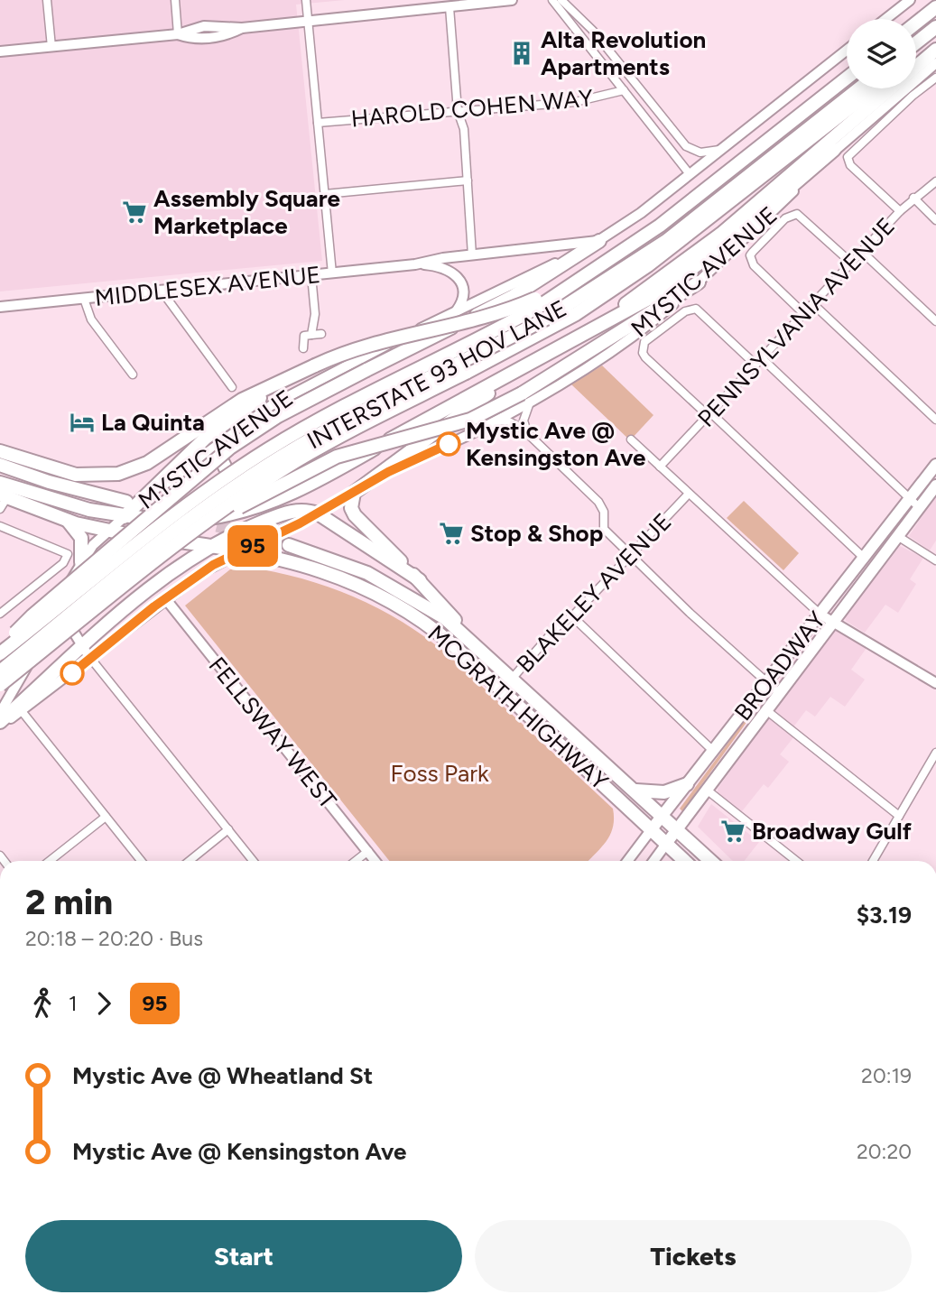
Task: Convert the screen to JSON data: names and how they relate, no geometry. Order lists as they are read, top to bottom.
{
  "streets": {
    "highway": ["INTERSTATE 93 HOV LANE", "MCGRATH HIGHWAY"],
    "main road": [
      "MYSTIC AVENUE",
      "MIDDLESEX AVENUE",
      "BROADWAY",
      "FELLSWAY WEST"
    ],
    "street": ["HAROLD COHEN WAY", "PENNSYLVANIA AVENUE", "BLAKELEY AVENUE"]
  },
  "crossings": [
    ["MYSTIC AVENUE", "MIDDLESEX AVENUE"],
    ["MYSTIC AVENUE", "MCGRATH HIGHWAY"],
    ["BLAKELEY AVENUE", "MCGRATH HIGHWAY"],
    ["BROADWAY", "MCGRATH HIGHWAY"]
  ],
  "parks": ["Foss Park"],
  "places": {
    "building": ["Alta Revolution Apartments"],
    "supermarket": ["Assembly Square Marketplace", "Stop & Shop", "Broadway Gulf"],
    "hotel": ["La Quinta"],
    "other": ["Mystic Ave @ Kensingston Ave"]
  },
  "lines": ["bus line 95"],
  "page": {
    "on_map": "95",
    "heading": ["2 min", "20:18 – 20:20 · Bus", "$3.19"],
    "legs": ["1", "95"],
    "list": [
      {
        "name": "Mystic Ave @ Wheatland St",
        "value": "20:19"
      },
      {
        "name": "Mystic Ave @ Kensingston Ave",
        "value": "20:20"
      }
    ],
    "buttons": ["Start", "Tickets"]
  }
}
